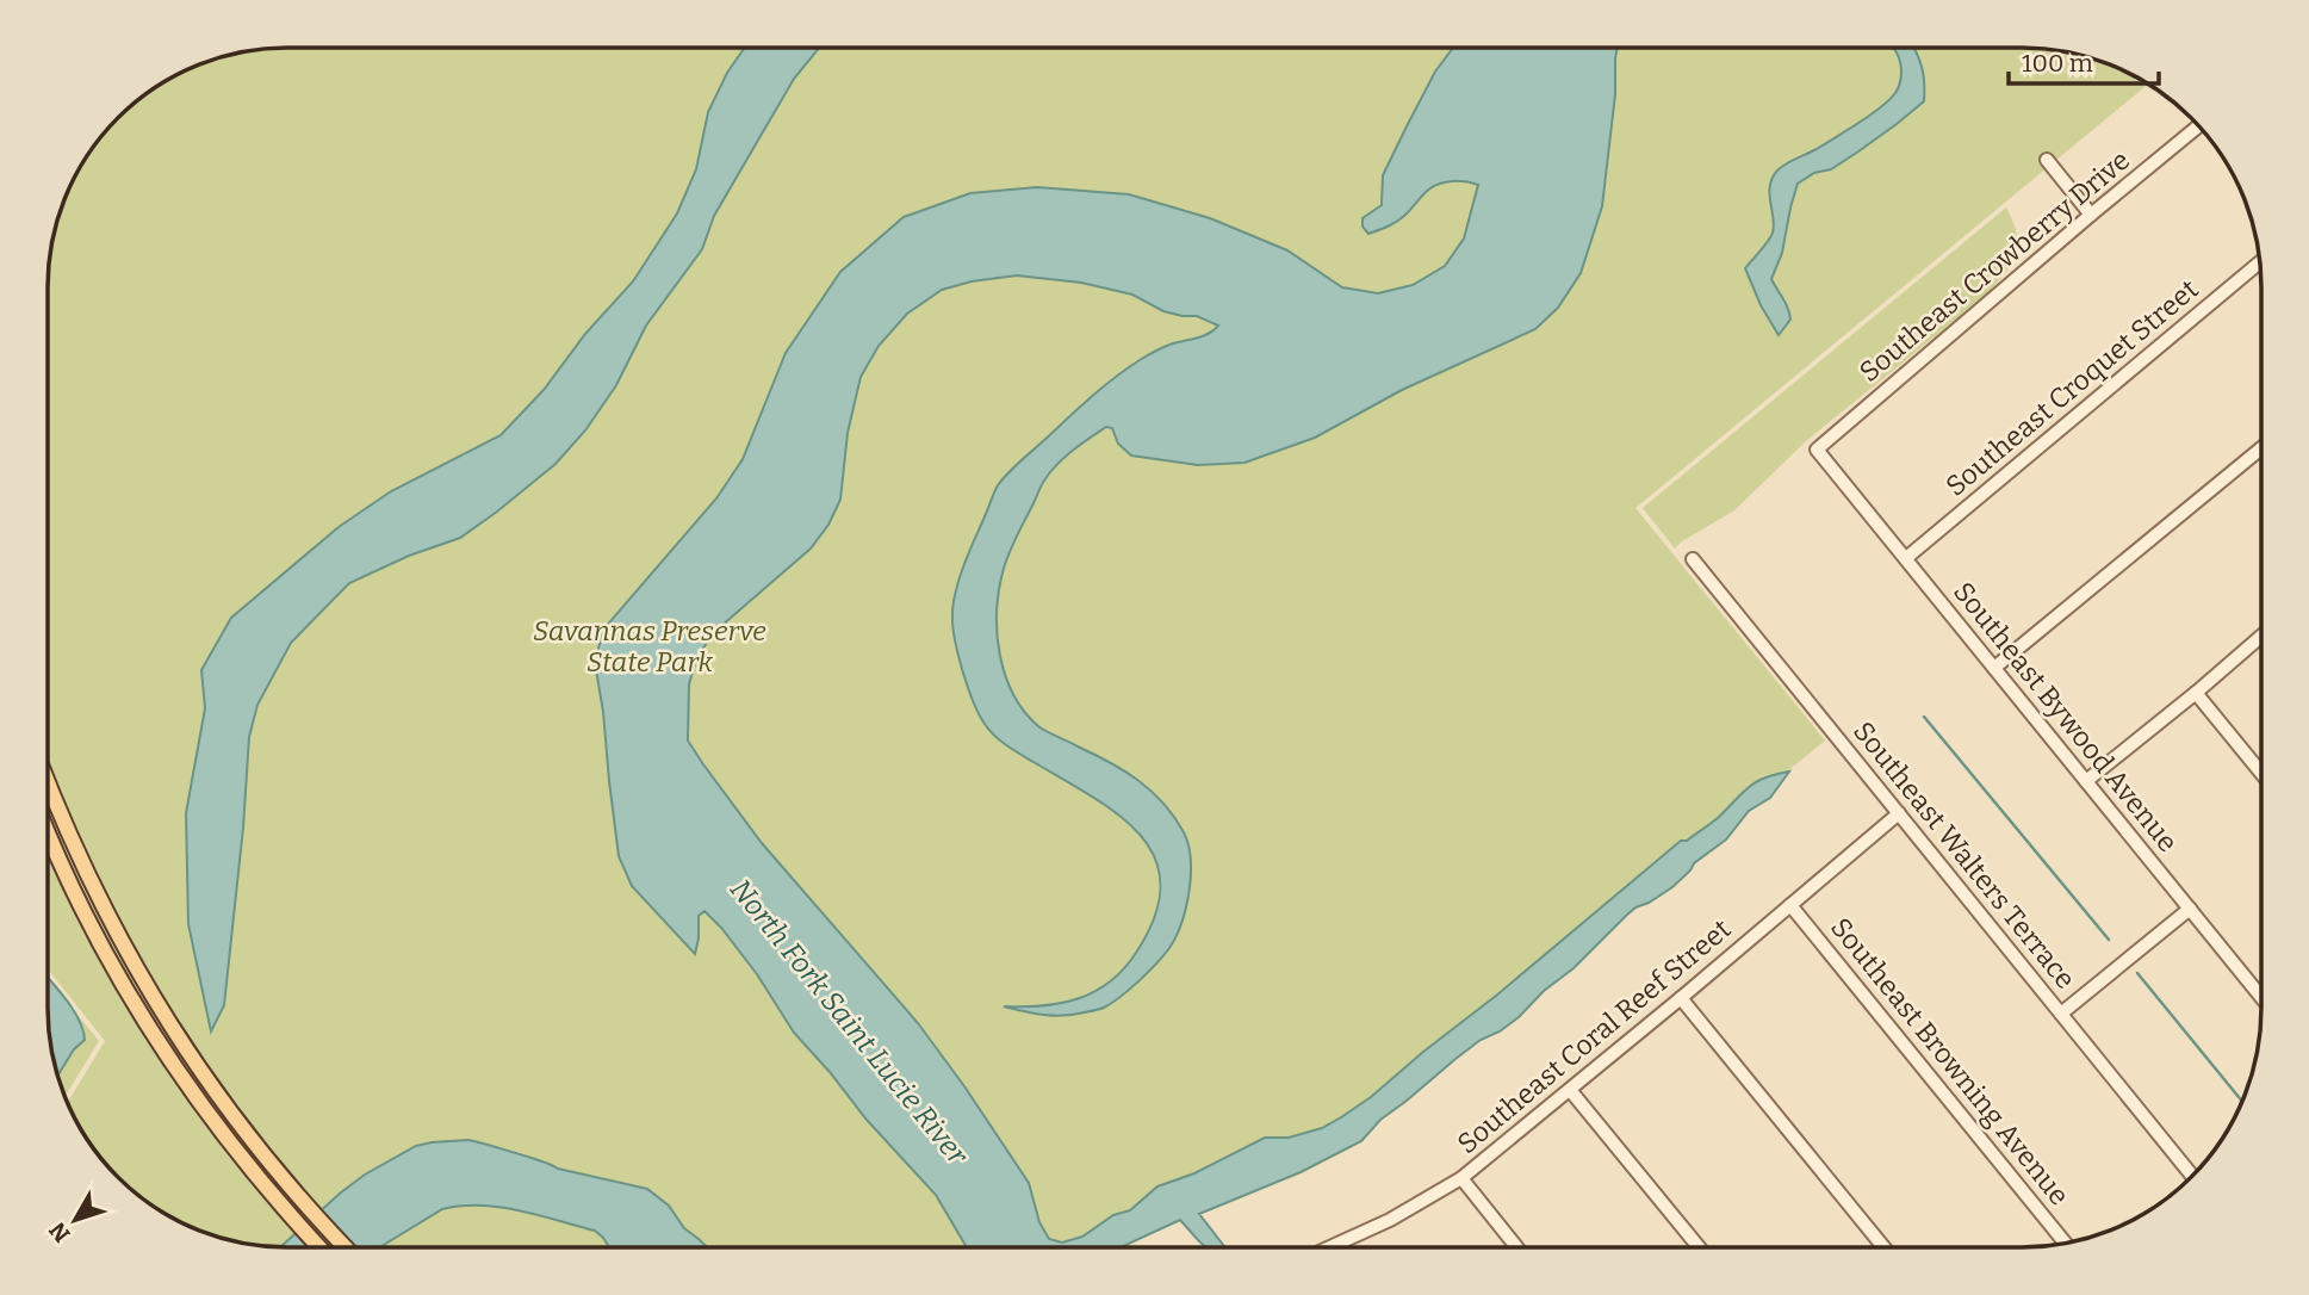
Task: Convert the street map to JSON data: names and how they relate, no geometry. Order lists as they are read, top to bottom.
{
  "streets": {
    "street": [
      "Southeast Crowberry Drive",
      "Southeast Croquet Street",
      "Southeast Bywood Avenue",
      "Southeast Walters Terrace",
      "Southeast Coral Reef Street",
      "Southeast Browning Avenue"
    ]
  },
  "crossings": [
    ["Southeast Crowberry Drive", "Southeast Bywood Avenue"],
    ["Southeast Croquet Street", "Southeast Bywood Avenue"],
    ["Southeast Walters Terrace", "Southeast Coral Reef Street"],
    ["Southeast Coral Reef Street", "Southeast Browning Avenue"]
  ],
  "water": ["North Fork Saint Lucie River"],
  "parks": ["Savannas Preserve State Park"],
  "scale_bar": "100 m",
  "north": "bottom left"
}
